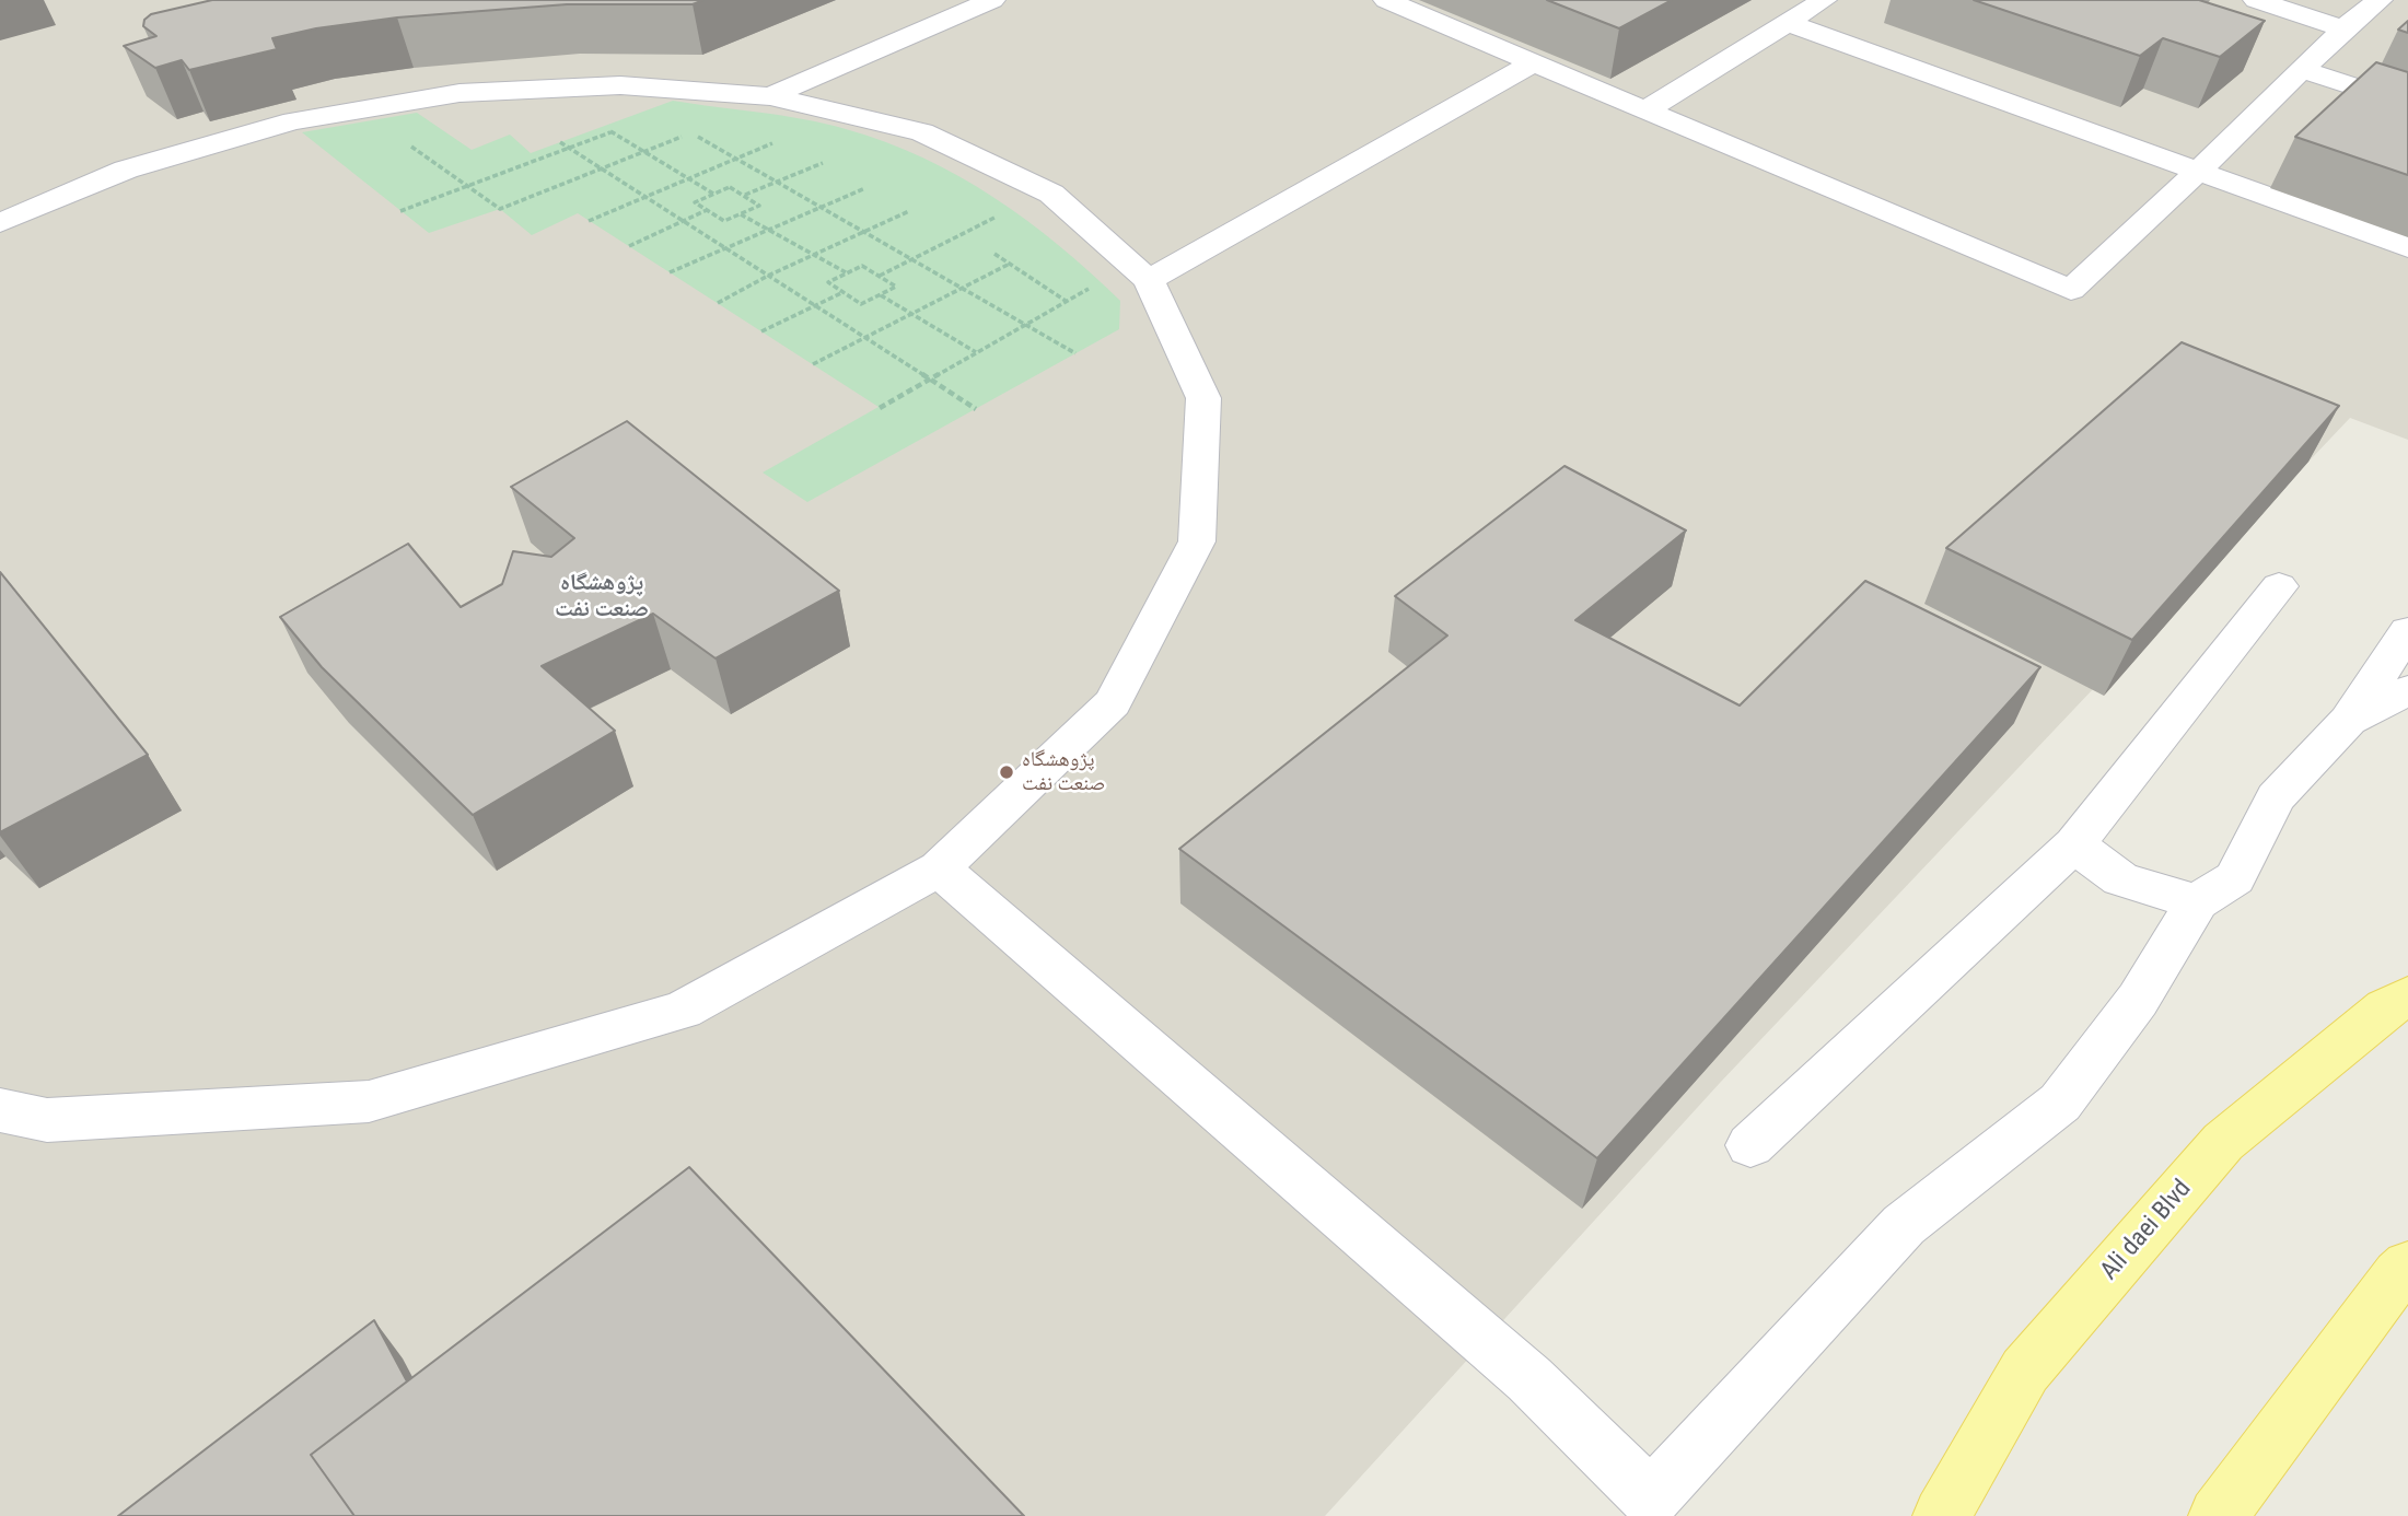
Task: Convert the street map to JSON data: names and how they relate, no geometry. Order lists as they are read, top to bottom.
{
  "streets": {
    "main road": ["Ali daei Blvd"]
  },
  "districts": ["پژوهشگاه صنعت نفت"],
  "places": ["پژوهشگاه صنعت نفت"]
}
